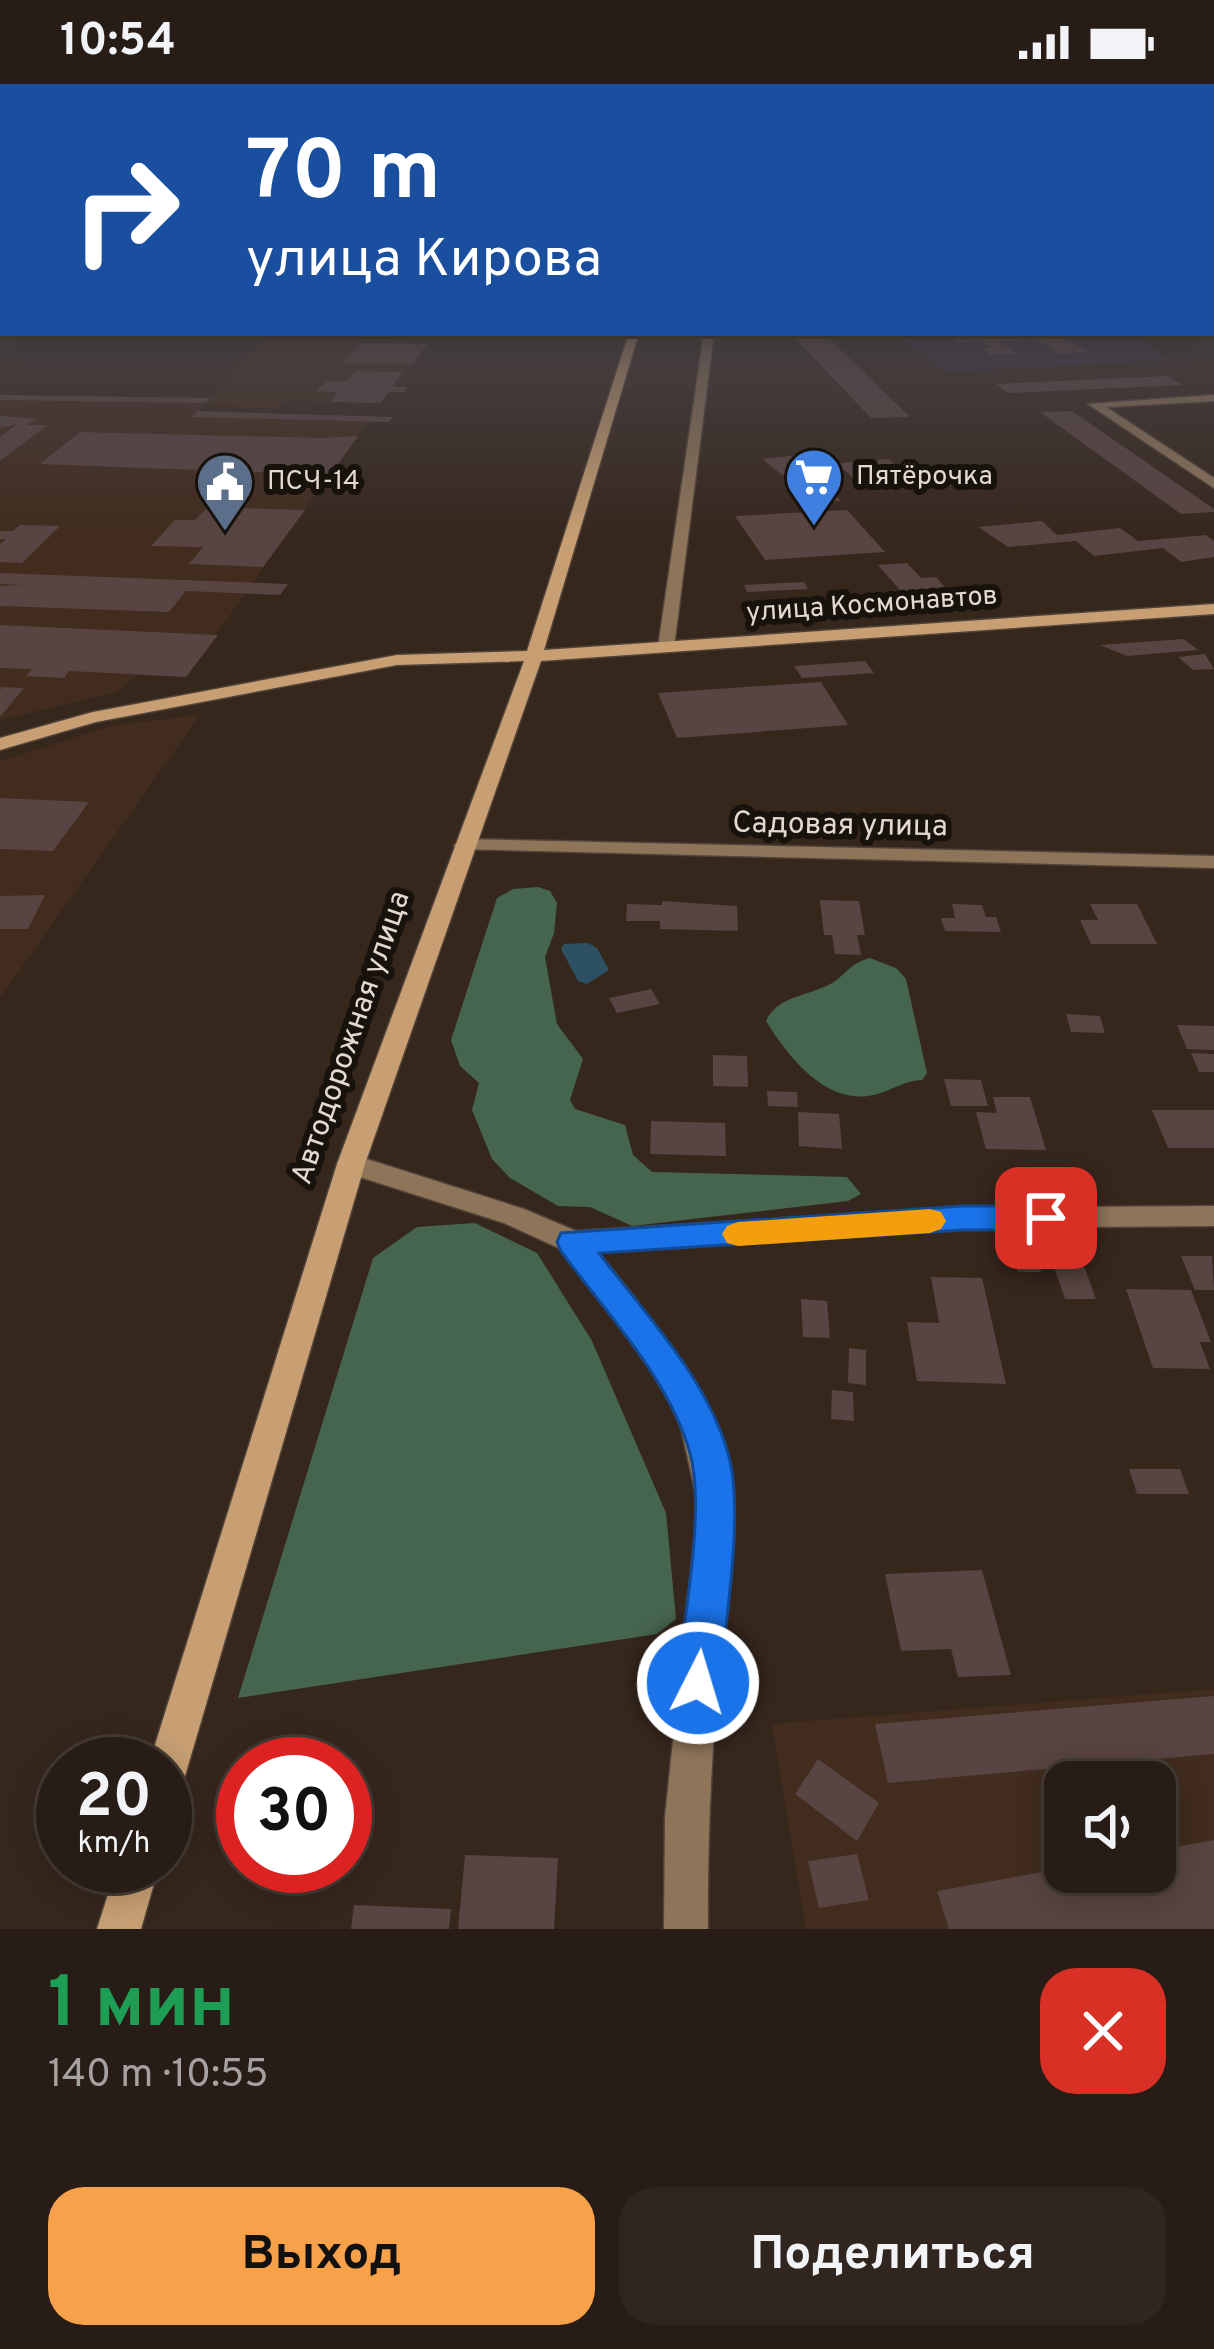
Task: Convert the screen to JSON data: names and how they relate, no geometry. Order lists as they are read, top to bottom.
{
  "streets": {
    "main road": ["улица Космонавтов", "Автодорожная улица"],
    "street": ["Садовая улица"]
  },
  "crossings": [
    ["улица Космонавтов", "Автодорожная улица"],
    ["Садовая улица", "Автодорожная улица"]
  ],
  "places": {
    "supermarket": ["Пятёрочка"],
    "public building": ["ПСЧ-14"]
  },
  "page": {
    "status": "10:54",
    "turn": ["70 m", "улица Кирова"],
    "speed": "20 km/h",
    "limit": "30",
    "heading": ["1 мин", "140 m · 10:55"],
    "buttons": ["Выход", "Поделиться"]
  }
}
